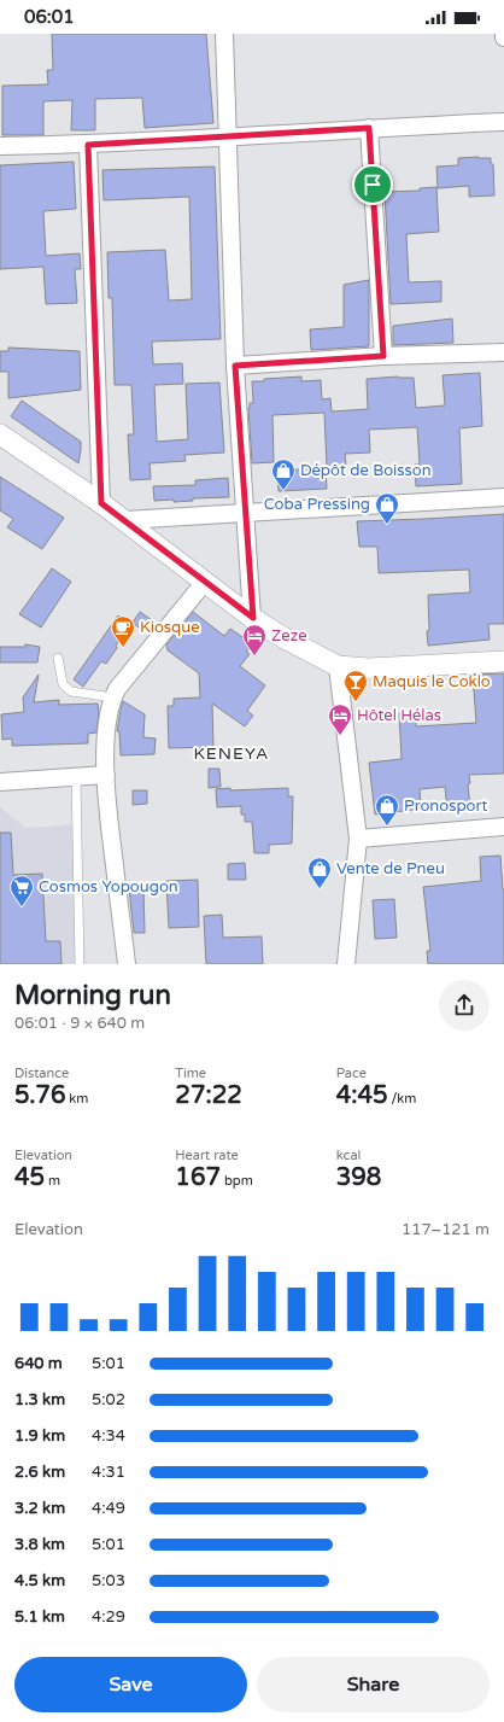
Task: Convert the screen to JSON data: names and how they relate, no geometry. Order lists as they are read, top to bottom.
{
  "districts": ["KENEYA"],
  "places": {
    "shop": [
      "Dépôt de Boisson",
      "Coba Pressing",
      "Pronosport",
      "Vente de Pneu"
    ],
    "cafe": ["Kiosque"],
    "hotel": ["Zeze", "Hôtel Hélas"],
    "bar": ["Maquis le Coklo"],
    "supermarket": ["Cosmos Yopougon"]
  },
  "page": {
    "status": "06:01",
    "heading": ["Morning run", "06:01 · 9 × 640 m"],
    "stats": [
      ["Distance", "5.76 km"],
      ["Time", "27:22"],
      ["Pace", "4:45 /km"],
      ["Elevation", "45 m"],
      ["Heart rate", "167 bpm"],
      ["kcal", "398"]
    ],
    "chart": ["Elevation", "117–121 m"],
    "list": [
      {
        "name": "640 m",
        "note": "5:01"
      },
      {
        "name": "1.3 km",
        "note": "5:02"
      },
      {
        "name": "1.9 km",
        "note": "4:34"
      },
      {
        "name": "2.6 km",
        "note": "4:31"
      },
      {
        "name": "3.2 km",
        "note": "4:49"
      },
      {
        "name": "3.8 km",
        "note": "5:01"
      },
      {
        "name": "4.5 km",
        "note": "5:03"
      },
      {
        "name": "5.1 km",
        "note": "4:29"
      }
    ],
    "buttons": ["Save", "Share"]
  }
}
